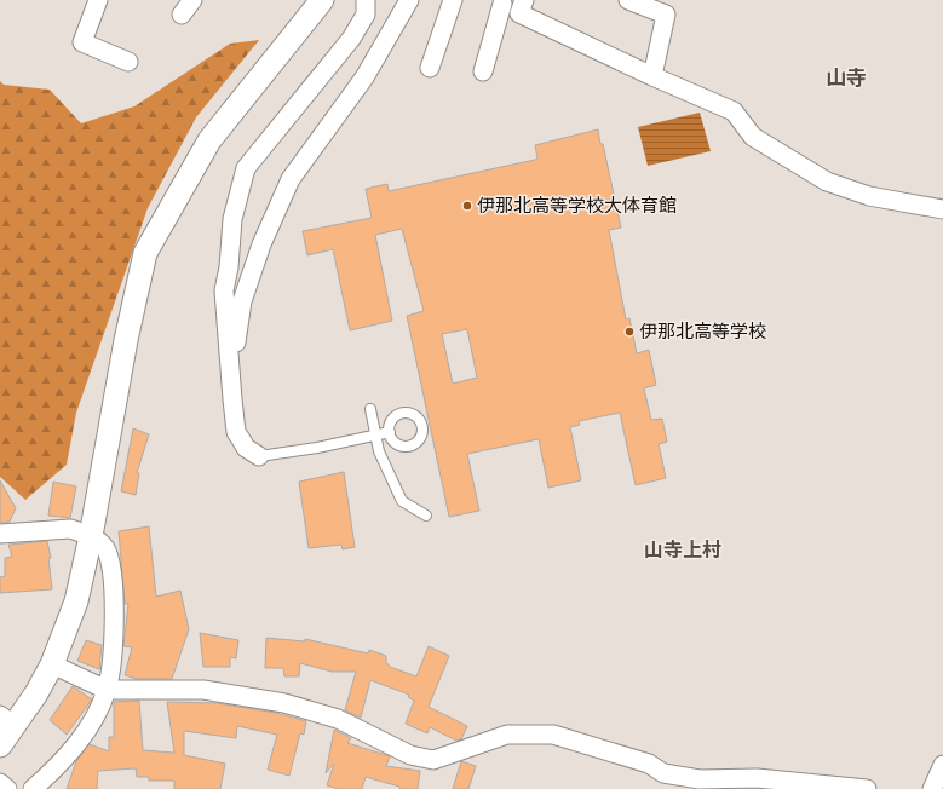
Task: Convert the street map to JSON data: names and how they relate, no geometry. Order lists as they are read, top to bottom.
{
  "districts": ["山寺", "山寺上村"],
  "places": ["伊那北高等学校大体育館", "伊那北高等学校"]
}
